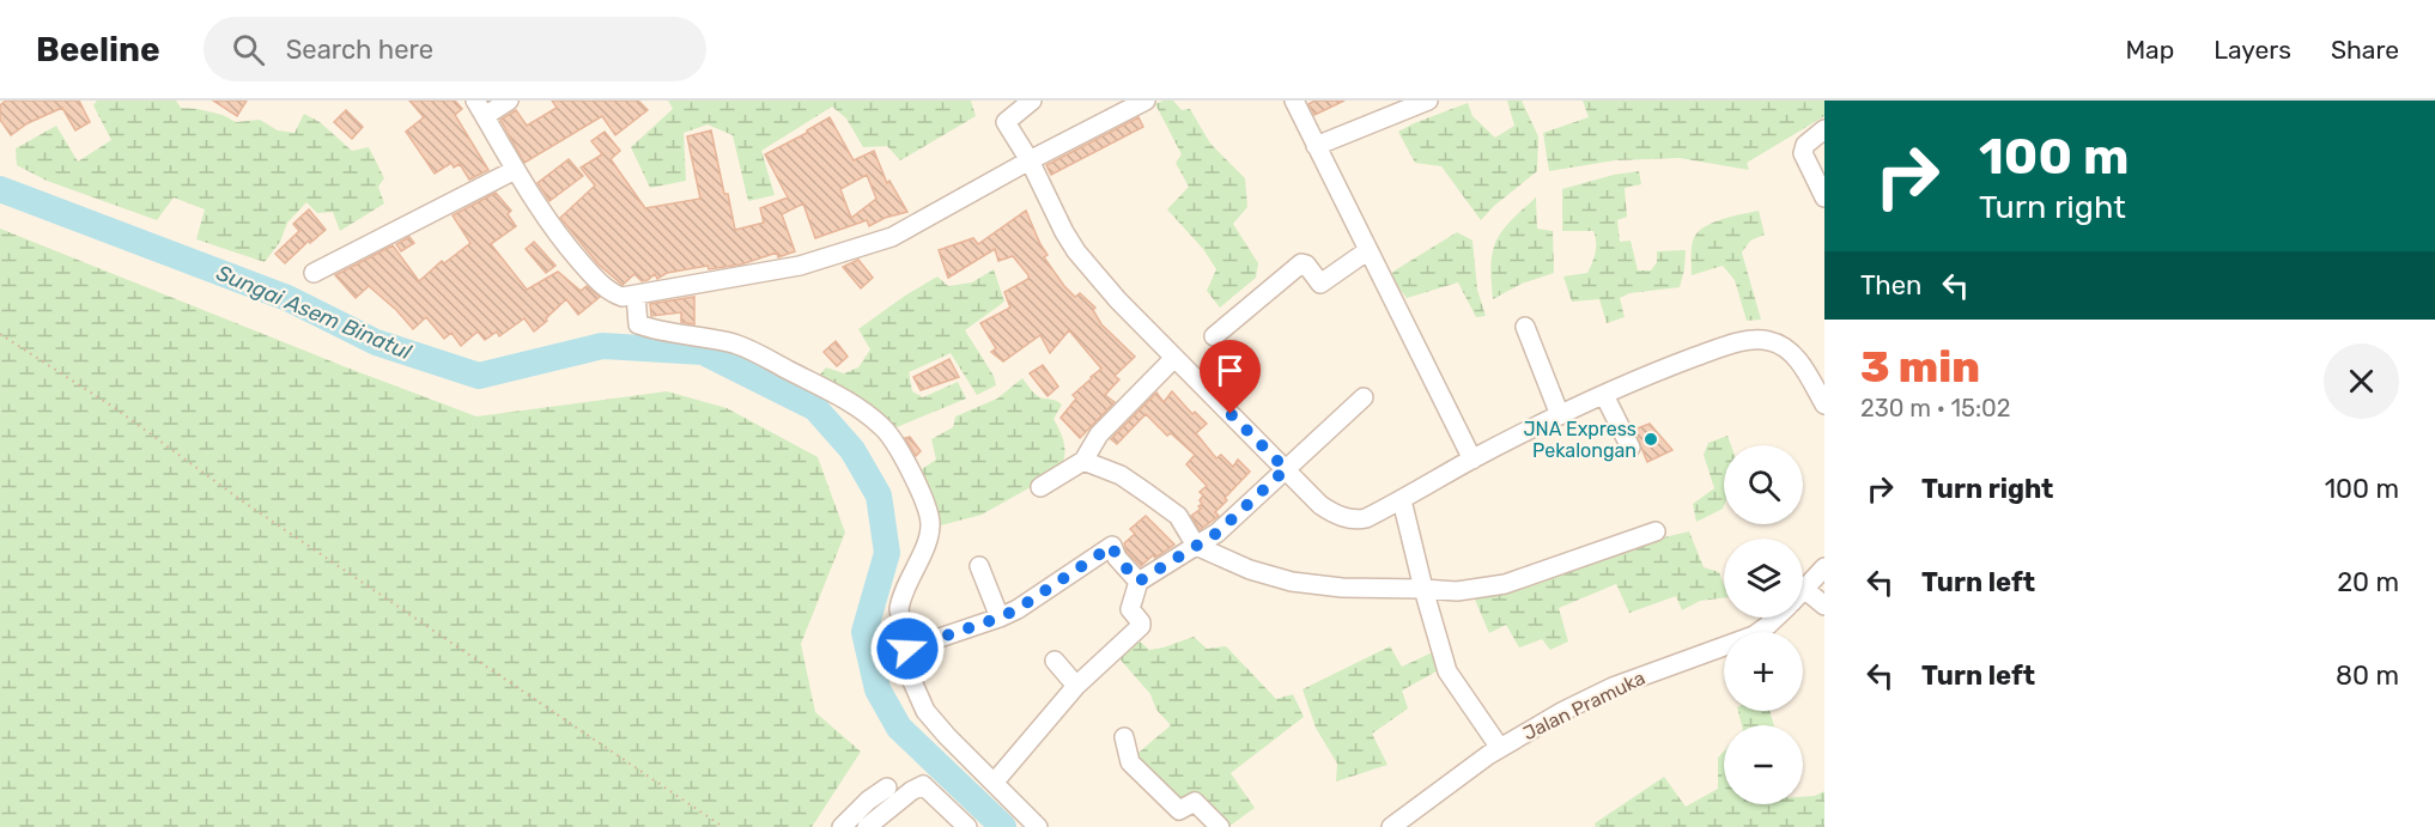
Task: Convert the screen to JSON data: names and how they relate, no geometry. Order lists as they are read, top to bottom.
{
  "streets": {
    "street": ["Jalan Pramuka"]
  },
  "water": ["Sungai Asem Binatul"],
  "places": ["JNA Express Pekalongan"],
  "page": {
    "header": "Beeline",
    "search": "Search here",
    "nav": ["Map", "Layers", "Share"],
    "turn": ["100 m", "Turn right"],
    "then": "Then",
    "heading": ["3 min", "230 m · 15:02"],
    "list": [
      {
        "name": "Turn right",
        "value": "100 m"
      },
      {
        "name": "Turn left",
        "value": "20 m"
      },
      {
        "name": "Turn left",
        "value": "80 m"
      }
    ],
    "map_buttons": ["+", "−"]
  }
}
